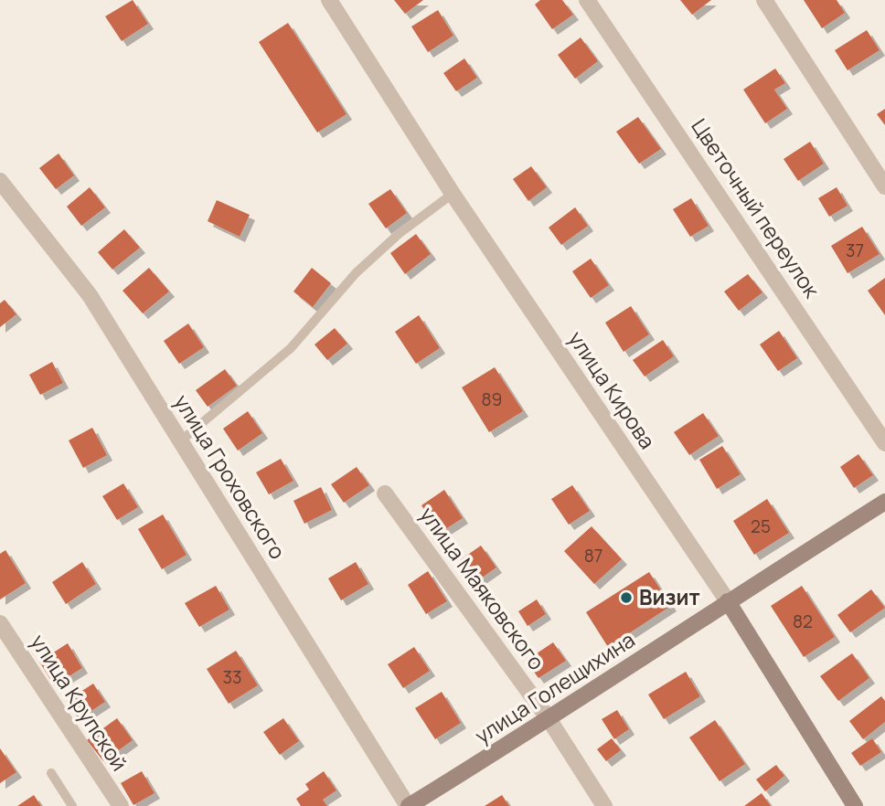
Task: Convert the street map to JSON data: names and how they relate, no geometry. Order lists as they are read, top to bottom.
{
  "streets": {
    "street": [
      "Цветочный переулок",
      "улица Кирова",
      "улица Гроховского",
      "улица Маяковского",
      "улица Голещихина",
      "улица Крупской"
    ]
  },
  "crossings": [
    ["улица Кирова", "улица Голещихина"],
    ["улица Гроховского", "улица Голещихина"],
    ["улица Маяковского", "улица Голещихина"]
  ],
  "places": ["Визит"],
  "house_numbers": [
    "37",
    "89",
    "25",
    "87",
    "82",
    "33"
  ]
}
